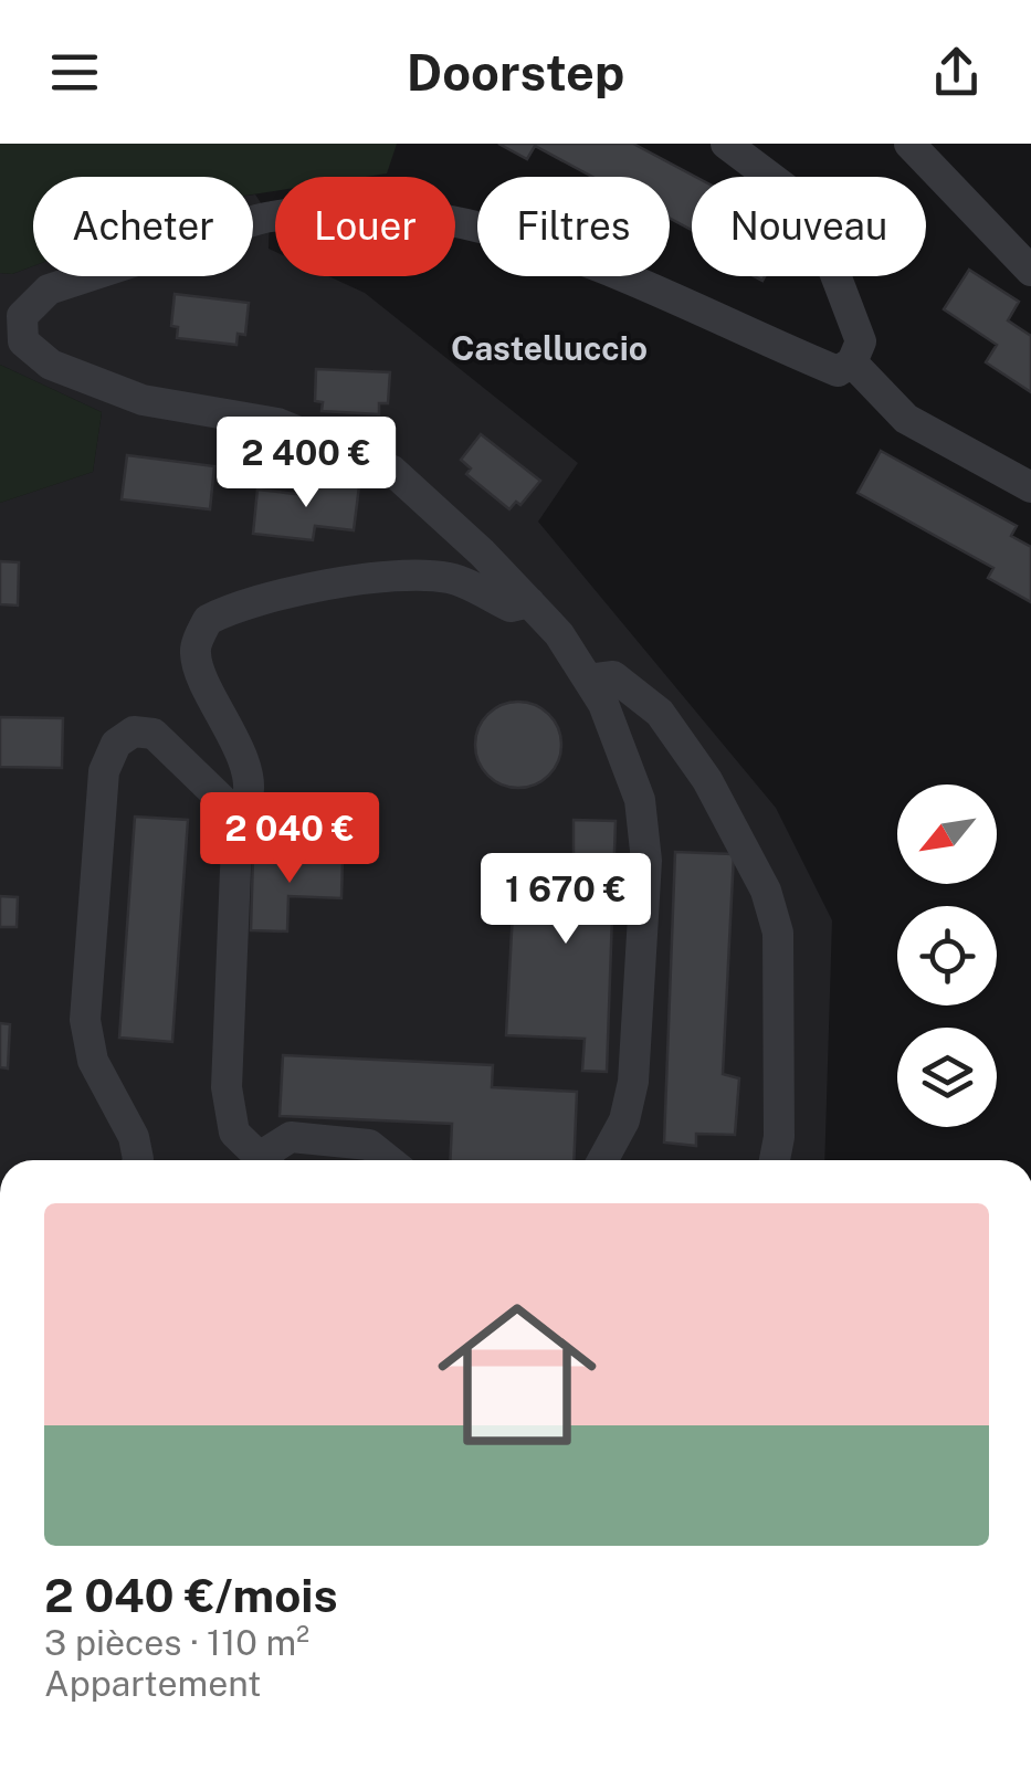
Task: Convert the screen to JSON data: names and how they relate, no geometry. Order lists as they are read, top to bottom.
{
  "districts": ["Castelluccio"],
  "north": "bottom left",
  "page": {
    "header": "Doorstep",
    "chip": [
      "Acheter",
      "Louer",
      "Filtres",
      "Nouveau"
    ],
    "price": ["2 400 €", "2 040 €", "1 670 €"],
    "list": [
      {
        "name": "2 040 €/mois",
        "note": "3 pièces · 110 m² · Appartement"
      }
    ]
  }
}
